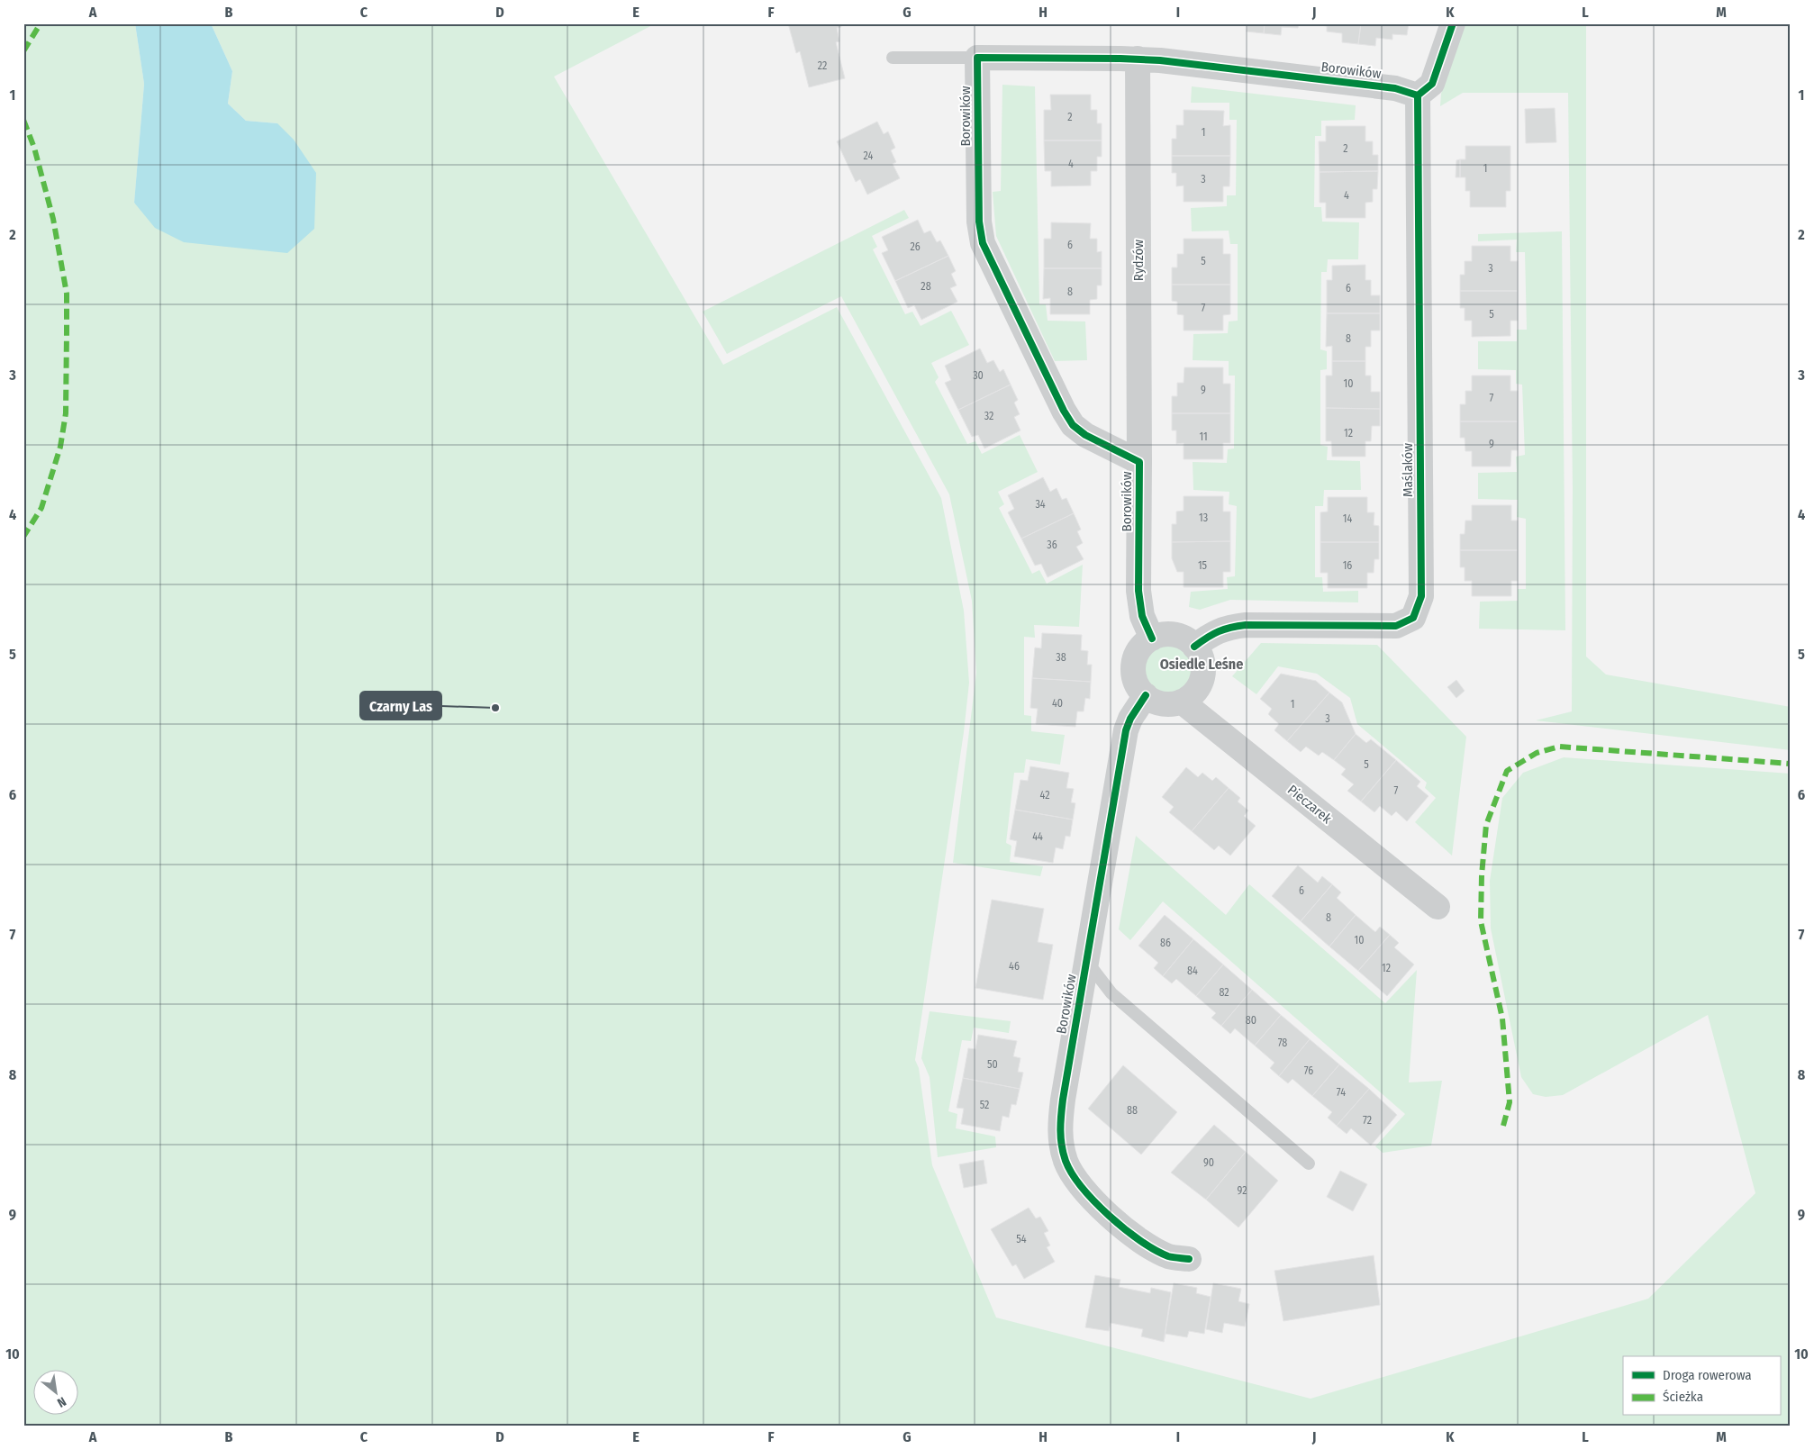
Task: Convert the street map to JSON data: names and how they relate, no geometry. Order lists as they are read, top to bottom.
{
  "streets": {
    "street": [
      "Borowików",
      "Rydzów",
      "Maślaków",
      "Pieczarek"
    ]
  },
  "crossings": [
    ["Borowików", "Rydzów"],
    ["Borowików", "Maślaków"],
    ["Borowików", "Pieczarek"],
    ["Maślaków", "Pieczarek"]
  ],
  "districts": ["Osiedle Leśne"],
  "places": ["Czarny Las"],
  "house_numbers": [
    "22",
    "2",
    "1",
    "2",
    "24",
    "4",
    "1",
    "3",
    "4",
    "6",
    "26",
    "5",
    "3",
    "28",
    "6",
    "8",
    "7",
    "5",
    "8",
    "30",
    "10",
    "9",
    "7",
    "32",
    "12",
    "11",
    "9",
    "34",
    "13",
    "14",
    "36",
    "15",
    "16",
    "38",
    "40",
    "1",
    "3",
    "5",
    "7",
    "42",
    "44",
    "6",
    "8",
    "10",
    "86",
    "46",
    "12",
    "84",
    "82",
    "80",
    "78",
    "50",
    "76",
    "74",
    "52",
    "88",
    "72",
    "90",
    "92",
    "54"
  ],
  "legend": ["Droga rowerowa", "Ścieżka"],
  "north": "bottom right",
  "grid": {
    "columns": [
      "A",
      "B",
      "C",
      "D",
      "E",
      "F",
      "G",
      "H",
      "I",
      "J",
      "K",
      "L",
      "M"
    ],
    "rows": [
      "1",
      "2",
      "3",
      "4",
      "5",
      "6",
      "7",
      "8",
      "9",
      "10"
    ]
  }
}
